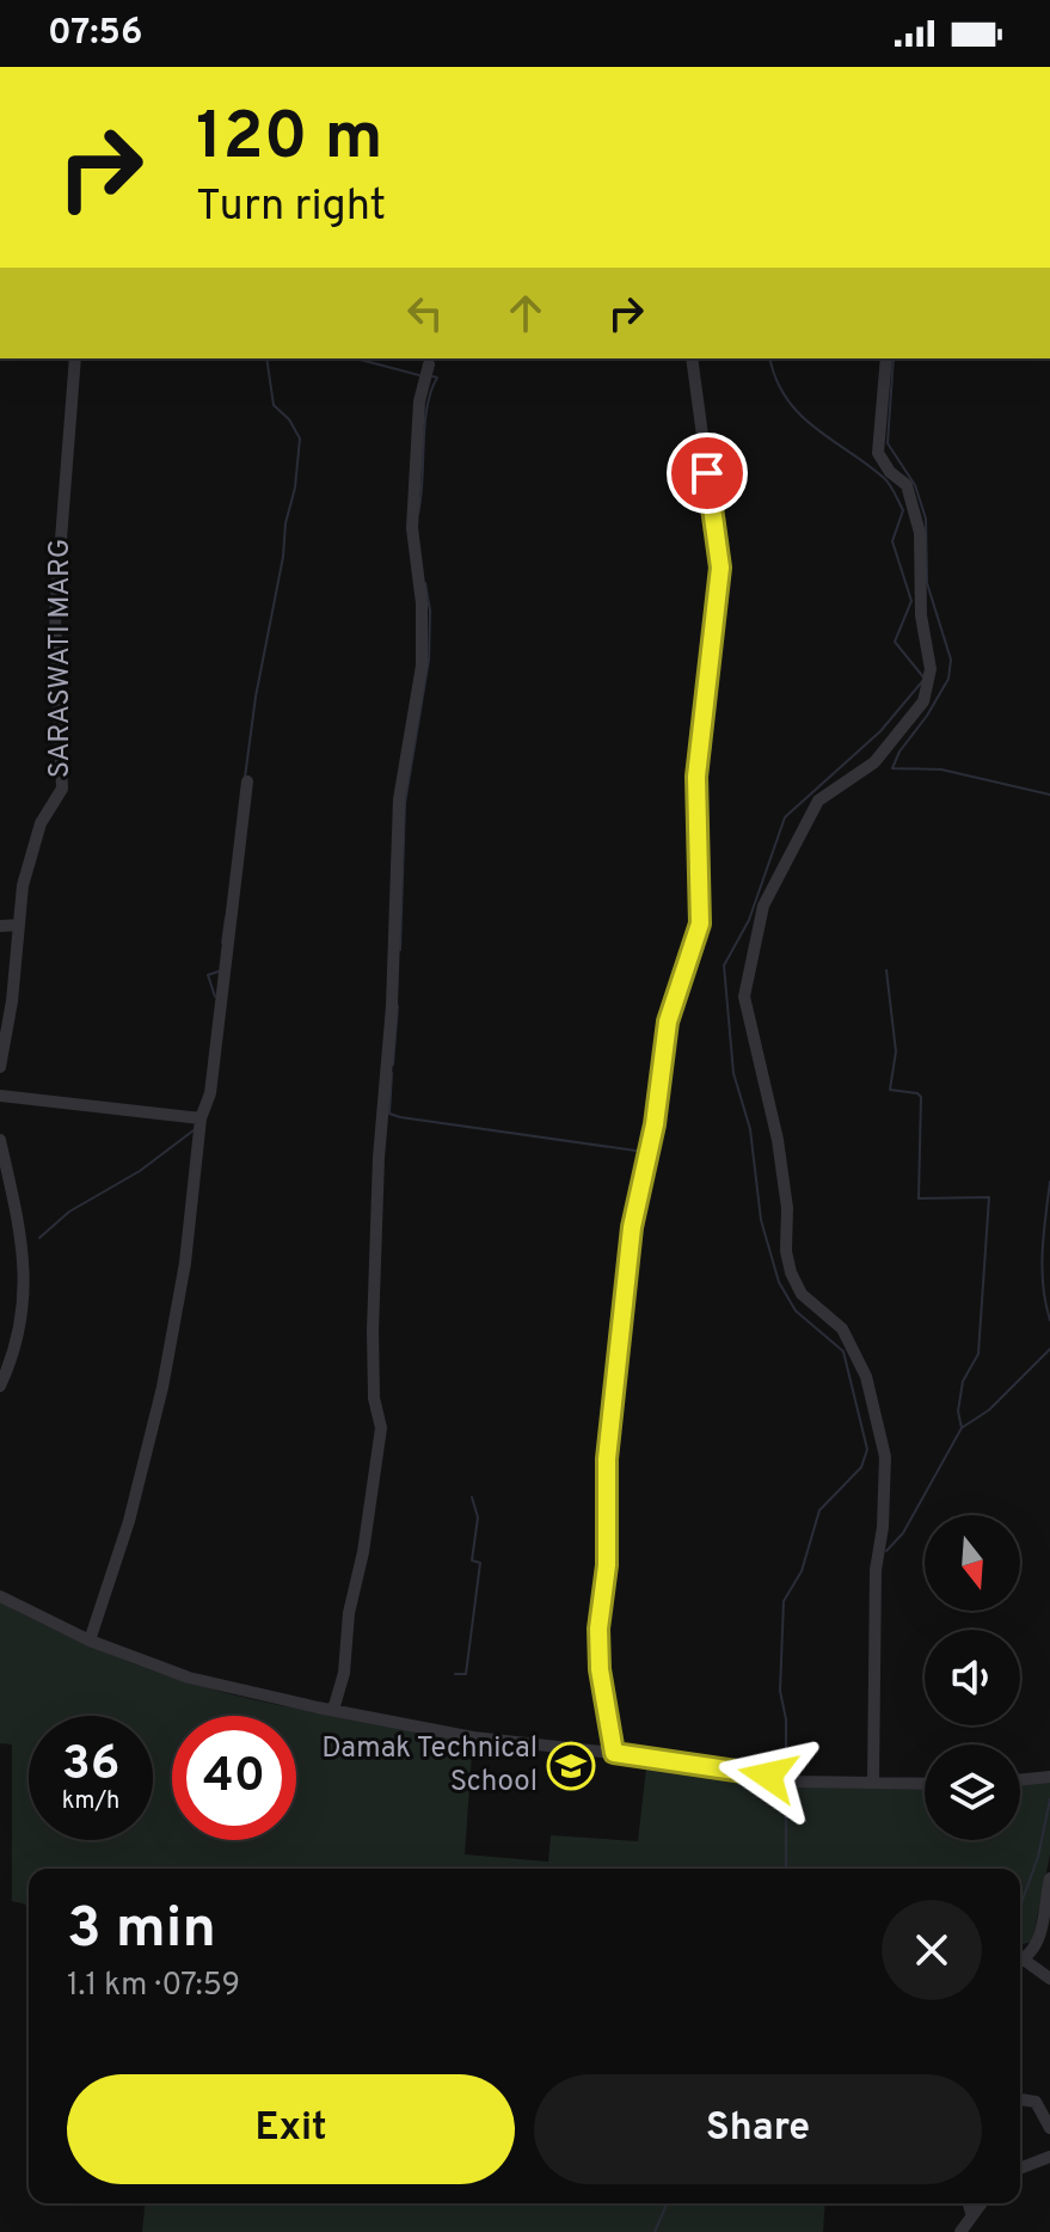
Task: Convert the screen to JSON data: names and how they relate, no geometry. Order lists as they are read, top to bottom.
{
  "streets": {
    "street": ["SARASWATI MARG"]
  },
  "places": {
    "school or university": ["Damak Technical School"]
  },
  "north": "bottom",
  "page": {
    "status": "07:56",
    "turn": ["120 m", "Turn right"],
    "speed": "36 km/h",
    "limit": "40",
    "heading": ["3 min", "1.1 km · 07:59"],
    "buttons": ["Exit", "Share"]
  }
}
